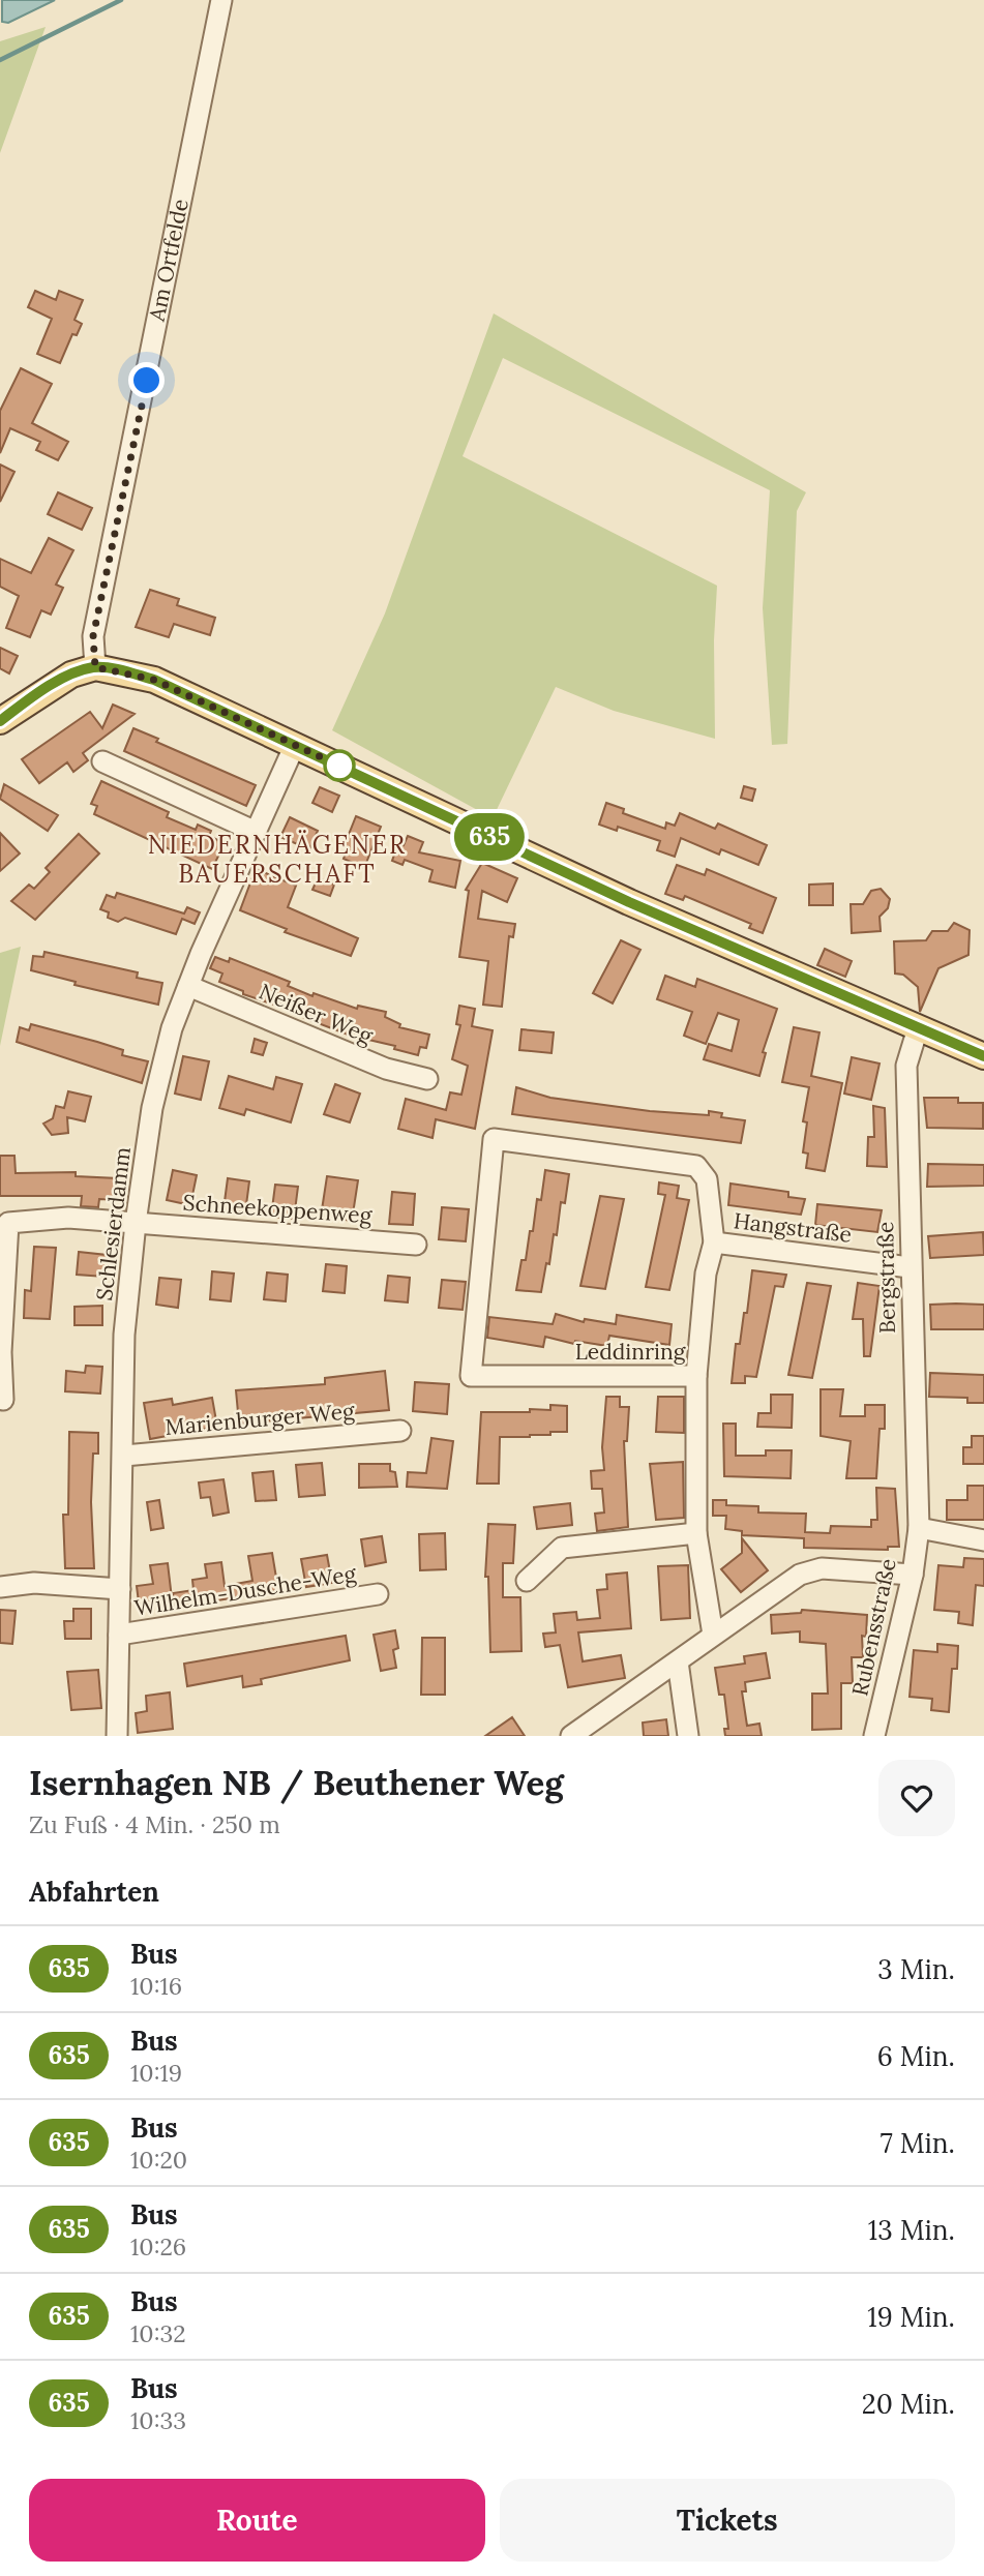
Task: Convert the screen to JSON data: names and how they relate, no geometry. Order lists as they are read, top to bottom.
{
  "streets": {
    "street": [
      "Am Ortfelde",
      "Neißer Weg",
      "Schneekoppenweg",
      "Schlesierdamm",
      "Hangstraße",
      "Bergstraße",
      "Leddinring",
      "Marienburger Weg",
      "Wilhelm-Dusche-Weg",
      "Rubensstraße"
    ]
  },
  "crossings": [
    ["Neißer Weg", "Schlesierdamm"],
    ["Schneekoppenweg", "Schlesierdamm"],
    ["Schlesierdamm", "Marienburger Weg"],
    ["Schlesierdamm", "Wilhelm-Dusche-Weg"],
    ["Hangstraße", "Bergstraße"],
    ["Hangstraße", "Leddinring"],
    ["Bergstraße", "Rubensstraße"]
  ],
  "districts": ["NIEDERNHÄGENER BAUERSCHAFT"],
  "lines": ["bus line 635"],
  "page": {
    "on_map": "635",
    "heading": [
      ["Isernhagen NB / Beuthener Weg", "Zu Fuß · 4 Min. · 250 m"],
      "Abfahrten"
    ],
    "list": [
      {
        "mark": "635",
        "name": "Bus",
        "note": "10:16",
        "value": "3 Min."
      },
      {
        "mark": "635",
        "name": "Bus",
        "note": "10:19",
        "value": "6 Min."
      },
      {
        "mark": "635",
        "name": "Bus",
        "note": "10:20",
        "value": "7 Min."
      },
      {
        "mark": "635",
        "name": "Bus",
        "note": "10:26",
        "value": "13 Min."
      },
      {
        "mark": "635",
        "name": "Bus",
        "note": "10:32",
        "value": "19 Min."
      },
      {
        "mark": "635",
        "name": "Bus",
        "note": "10:33",
        "value": "20 Min."
      }
    ],
    "buttons": ["Route", "Tickets"]
  }
}
